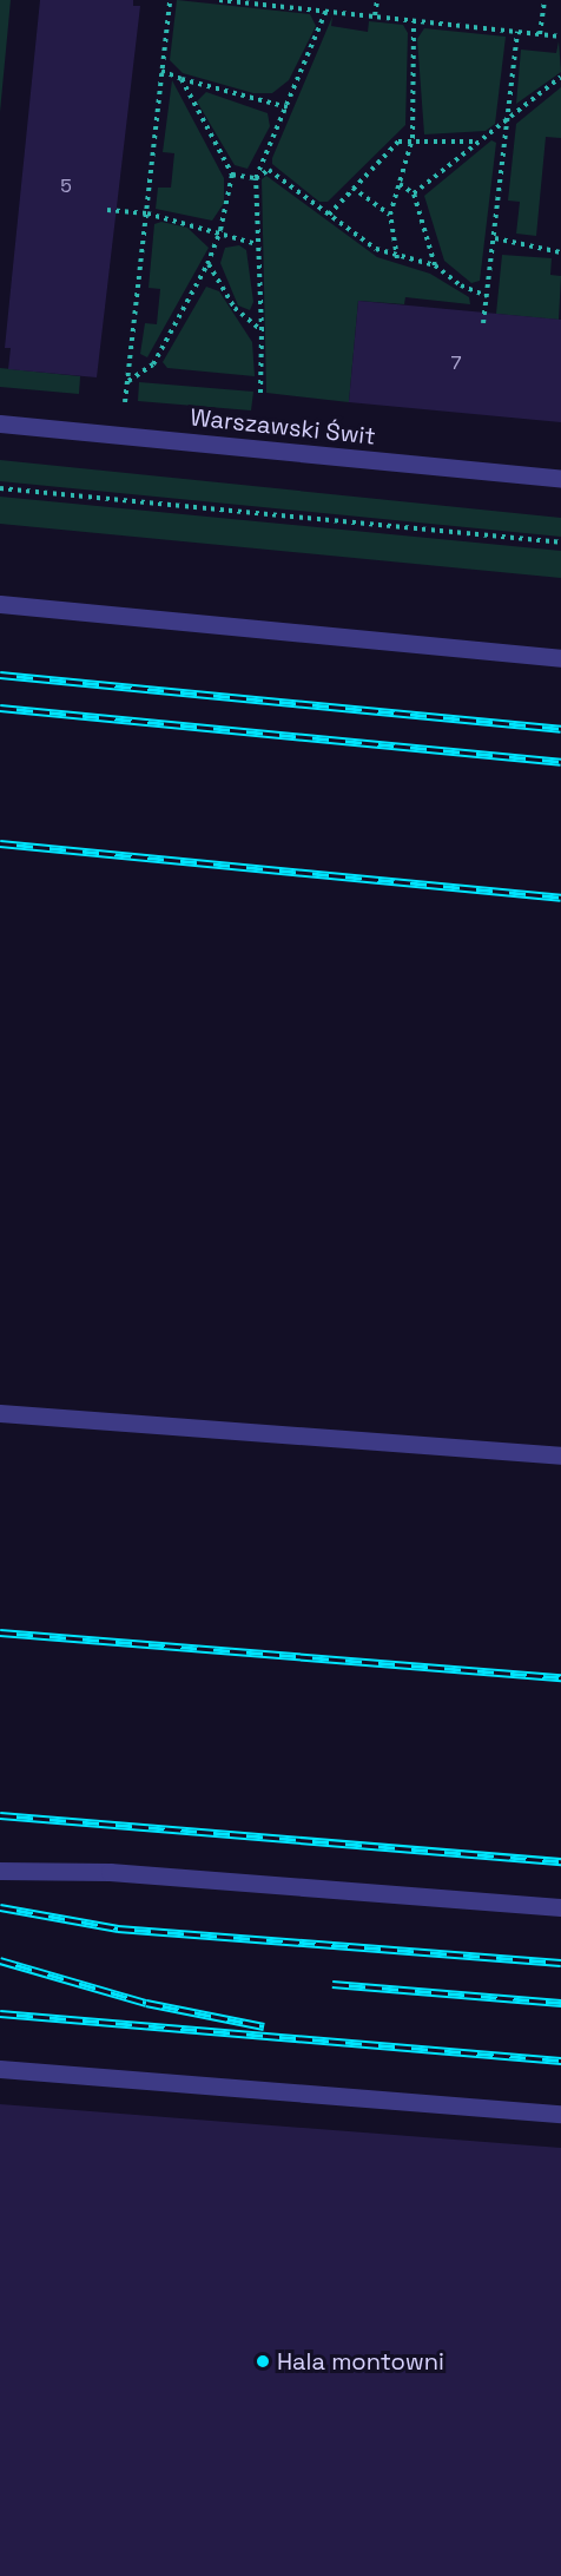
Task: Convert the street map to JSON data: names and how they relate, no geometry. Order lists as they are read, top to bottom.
{
  "streets": {
    "street": ["Warszawski Świt"]
  },
  "places": ["Hala montowni"],
  "house_numbers": ["5", "7"]
}
